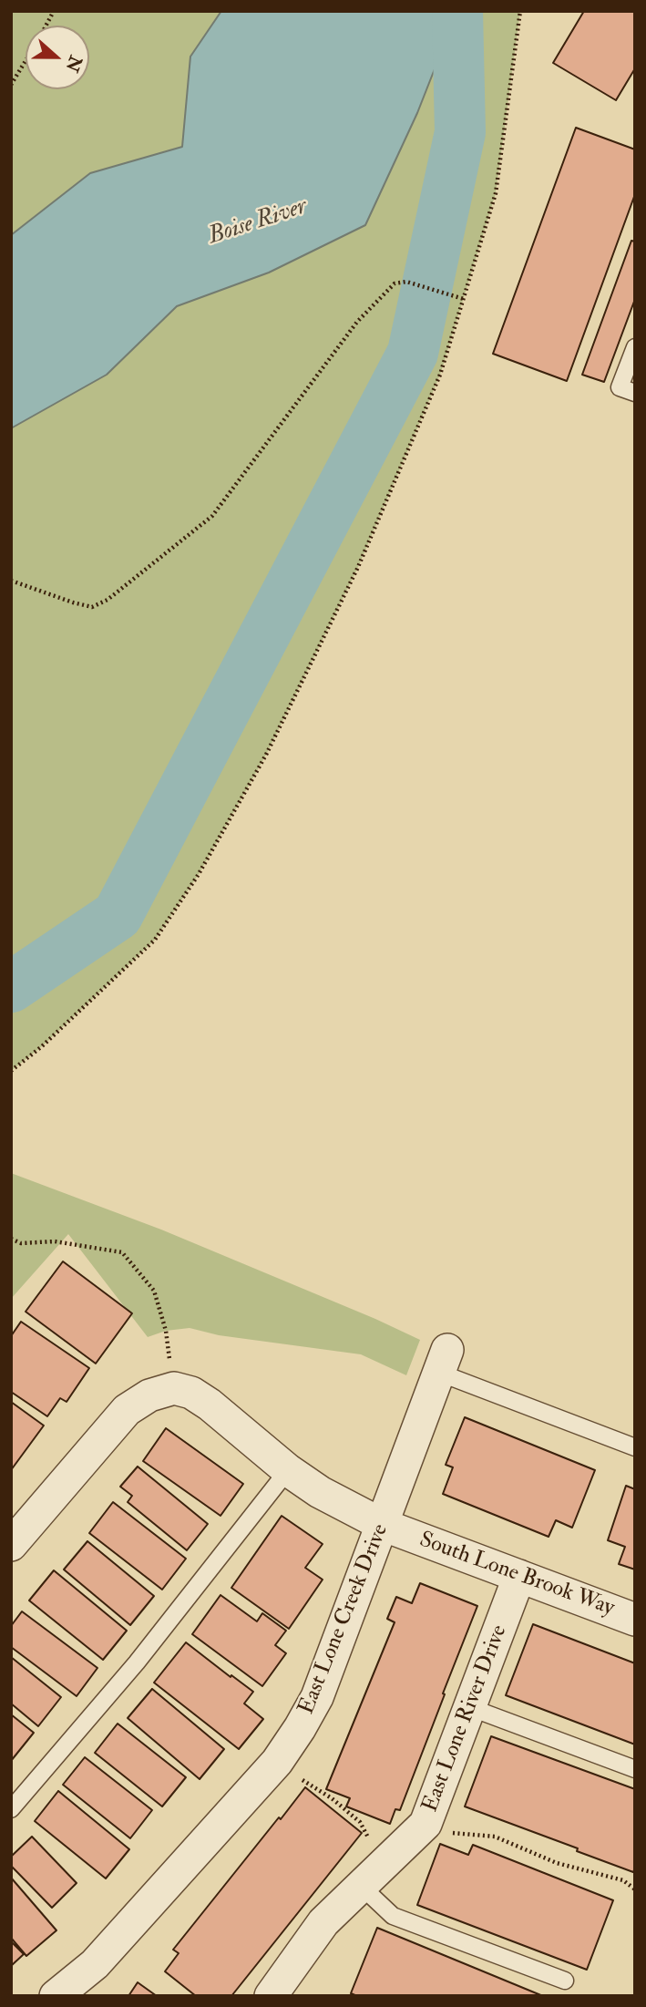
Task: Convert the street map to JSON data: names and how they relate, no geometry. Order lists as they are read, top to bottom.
{
  "streets": {
    "street": ["South Lone Brook Way", "East Lone Creek Drive", "East Lone River Drive"]
  },
  "crossings": [
    ["South Lone Brook Way", "East Lone Creek Drive"],
    ["South Lone Brook Way", "East Lone River Drive"]
  ],
  "water": ["Boise River"],
  "north": "right"
}
